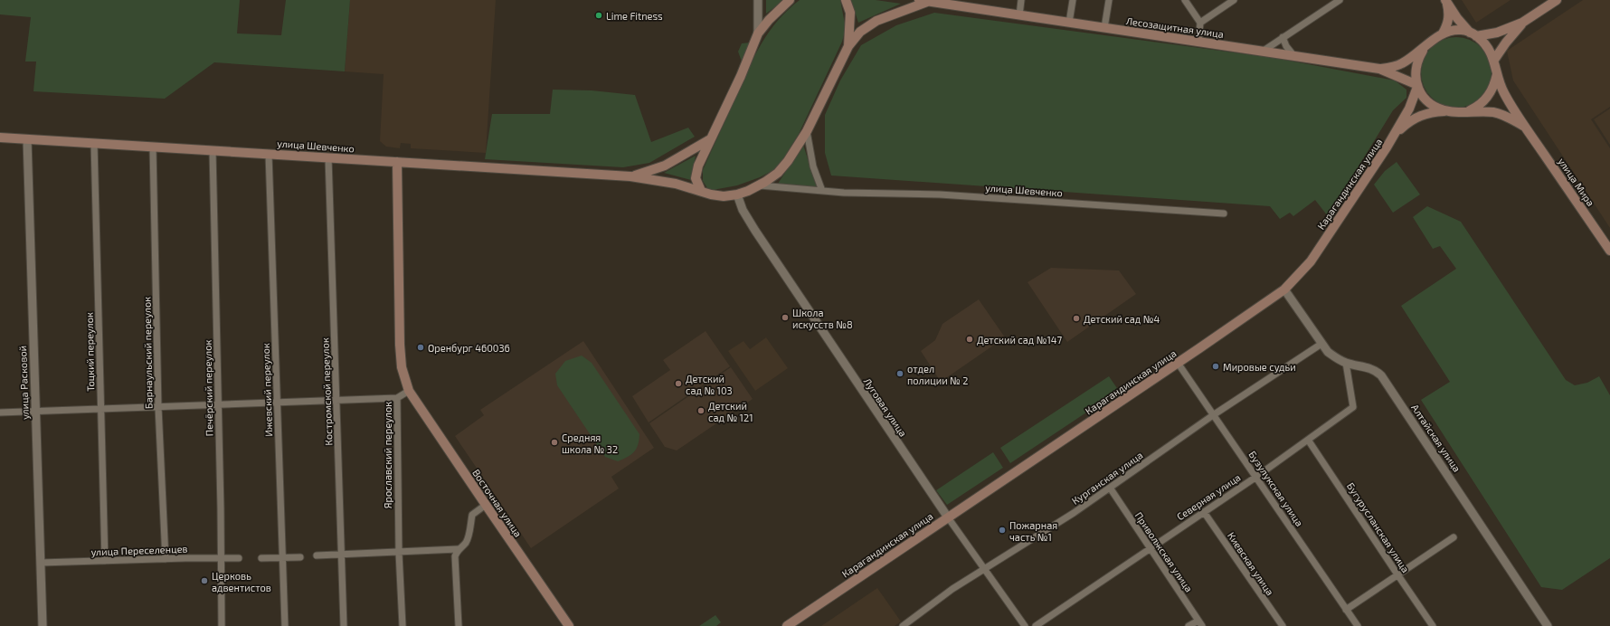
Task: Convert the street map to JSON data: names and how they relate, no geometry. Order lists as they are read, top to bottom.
{
  "streets": {
    "main road": [
      "Лесозащитная улица",
      "улица Шевченко",
      "улица Мира",
      "Карагандинская улица",
      "Восточная улица"
    ],
    "street": [
      "Тоцкий переулок",
      "Барнаульский переулок",
      "улица Расковой",
      "Печёрский переулок",
      "Ижевский переулок",
      "Костромской переулок",
      "Луговая улица",
      "Алтайская улица",
      "Ярославский переулок",
      "Курганская улица",
      "Бузулукская улица",
      "Северная улица",
      "Бугурусланская улица",
      "улица Переселенцев",
      "Приволжская улица",
      "Киевская улица"
    ]
  },
  "crossings": [
    ["Лесозащитная улица", "улица Шевченко"],
    ["Лесозащитная улица", "улица Мира"],
    ["Лесозащитная улица", "Карагандинская улица"],
    ["улица Шевченко", "Тоцкий переулок"],
    ["улица Шевченко", "Барнаульский переулок"],
    ["улица Шевченко", "улица Расковой"],
    ["улица Шевченко", "Печёрский переулок"],
    ["улица Шевченко", "Ижевский переулок"],
    ["улица Шевченко", "Костромской переулок"],
    ["улица Шевченко", "Луговая улица"],
    ["улица Мира", "Карагандинская улица"],
    ["Карагандинская улица", "Луговая улица"],
    ["Карагандинская улица", "Алтайская улица"],
    ["Карагандинская улица", "Бузулукская улица"],
    ["Тоцкий переулок", "улица Переселенцев"],
    ["Барнаульский переулок", "улица Переселенцев"],
    ["улица Расковой", "улица Переселенцев"],
    ["Печёрский переулок", "улица Переселенцев"],
    ["Луговая улица", "Курганская улица"],
    ["Алтайская улица", "Курганская улица"],
    ["Алтайская улица", "Северная улица"],
    ["Ярославский переулок", "Восточная улица"],
    ["Курганская улица", "Бузулукская улица"],
    ["Курганская улица", "Приволжская улица"],
    ["Бузулукская улица", "Северная улица"],
    ["Северная улица", "Бугурусланская улица"],
    ["Северная улица", "Приволжская улица"],
    ["Северная улица", "Киевская улица"]
  ],
  "places": [
    "Lime Fitness",
    "Школа искусств №8",
    "Детский сад №4",
    "Детский сад №147",
    "Оренбург 460036",
    "Мировые судьи",
    "отдел полиции № 2",
    "Детский сад № 103",
    "Детский сад № 121",
    "Средняя школа № 32",
    "Пожарная часть №1",
    "Церковь адвентистов"
  ]
}
